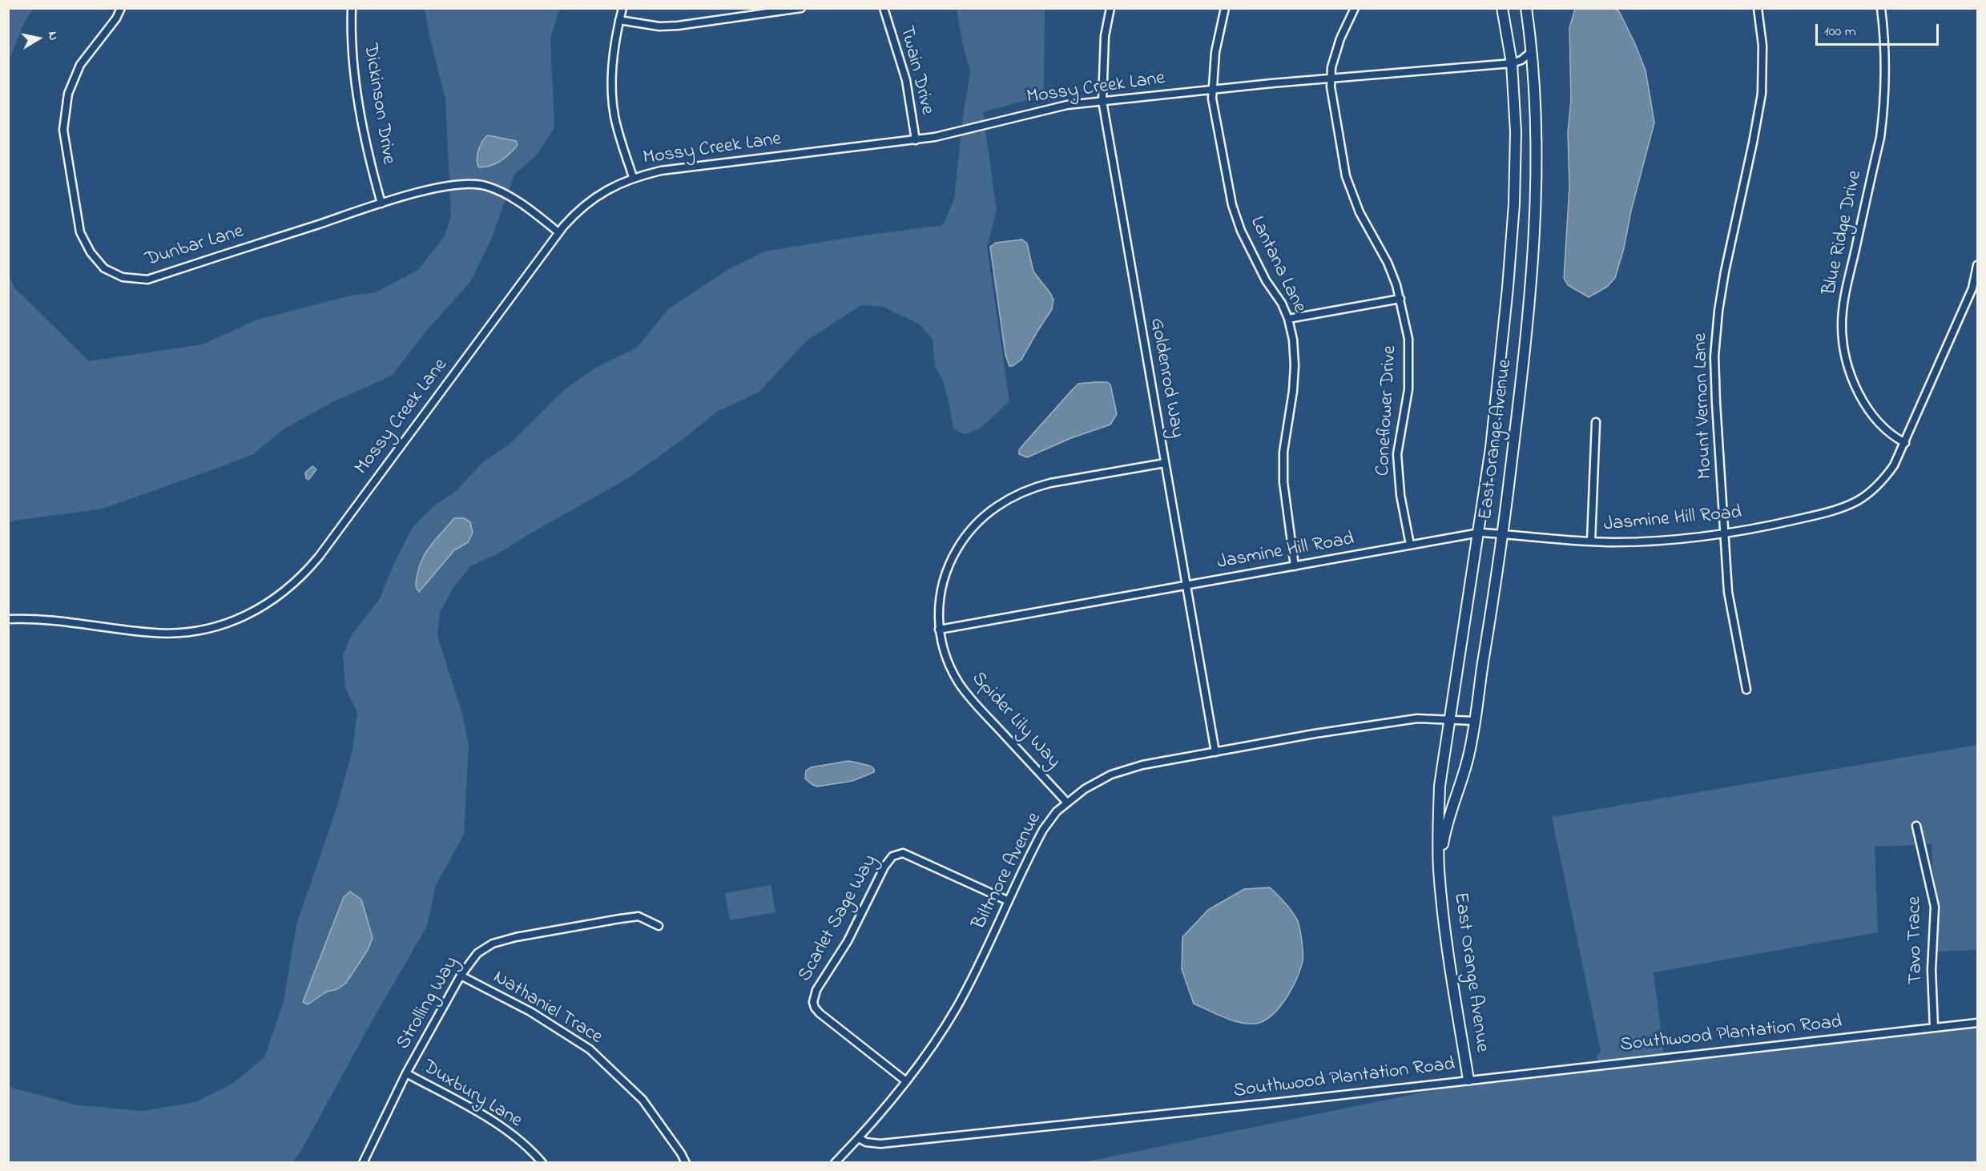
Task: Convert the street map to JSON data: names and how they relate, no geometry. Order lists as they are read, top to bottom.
{
  "streets": {
    "street": [
      "Twain Drive",
      "Mossy Creek Lane",
      "Dickinson Drive",
      "Blue Ridge Drive",
      "Dunbar Lane",
      "Lantana Lane",
      "Goldenrod Way",
      "Mount Vernon Lane",
      "Coneflower Drive",
      "East Orange Avenue",
      "Jasmine Hill Road",
      "Spider Lily Way",
      "Biltmore Avenue",
      "Scarlet Sage Way",
      "Tavo Trace",
      "Strolling Way",
      "Nathaniel Trace",
      "Southwood Plantation Road",
      "Duxbury Lane"
    ]
  },
  "crossings": [
    ["Twain Drive", "Mossy Creek Lane"],
    ["Mossy Creek Lane", "Dunbar Lane"],
    ["Mossy Creek Lane", "Lantana Lane"],
    ["Mossy Creek Lane", "Goldenrod Way"],
    ["Mossy Creek Lane", "Coneflower Drive"],
    ["Mossy Creek Lane", "East Orange Avenue"],
    ["Dickinson Drive", "Dunbar Lane"],
    ["Blue Ridge Drive", "Jasmine Hill Road"],
    ["Lantana Lane", "Jasmine Hill Road"],
    ["Goldenrod Way", "Jasmine Hill Road"],
    ["Goldenrod Way", "Spider Lily Way"],
    ["Goldenrod Way", "Biltmore Avenue"],
    ["Mount Vernon Lane", "Jasmine Hill Road"],
    ["Coneflower Drive", "Jasmine Hill Road"],
    ["East Orange Avenue", "Jasmine Hill Road"],
    ["East Orange Avenue", "Biltmore Avenue"],
    ["East Orange Avenue", "Southwood Plantation Road"],
    ["Jasmine Hill Road", "Spider Lily Way"],
    ["Spider Lily Way", "Biltmore Avenue"],
    ["Biltmore Avenue", "Scarlet Sage Way"],
    ["Biltmore Avenue", "Southwood Plantation Road"],
    ["Tavo Trace", "Southwood Plantation Road"],
    ["Strolling Way", "Nathaniel Trace"],
    ["Strolling Way", "Duxbury Lane"]
  ],
  "scale_bar": "100 m",
  "north": "right"
}
